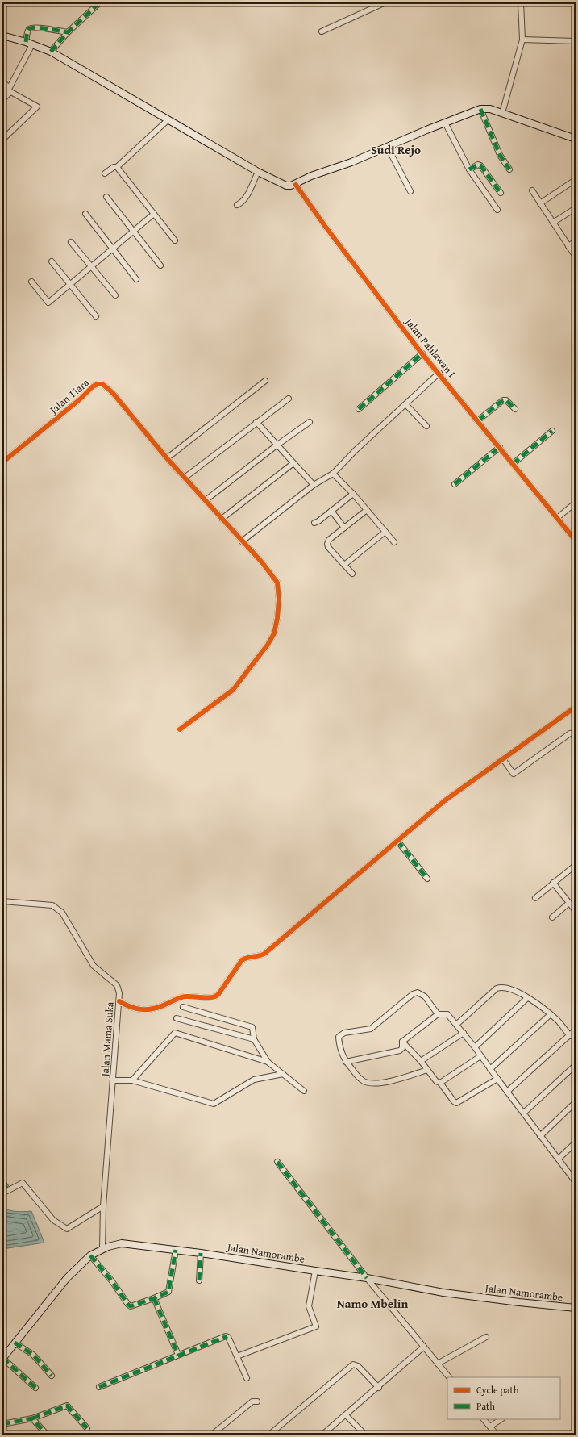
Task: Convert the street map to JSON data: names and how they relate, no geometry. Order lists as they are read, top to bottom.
{
  "streets": {
    "main road": ["Jalan Namorambe"],
    "street": ["Jalan Pahlawan I", "Jalan Tiara", "Jalan Mama Suka"]
  },
  "crossings": [
    ["Jalan Mama Suka", "Jalan Namorambe"]
  ],
  "districts": ["Sudi Rejo", "Namo Mbelin"],
  "legend": ["Cycle path", "Path"]
}
